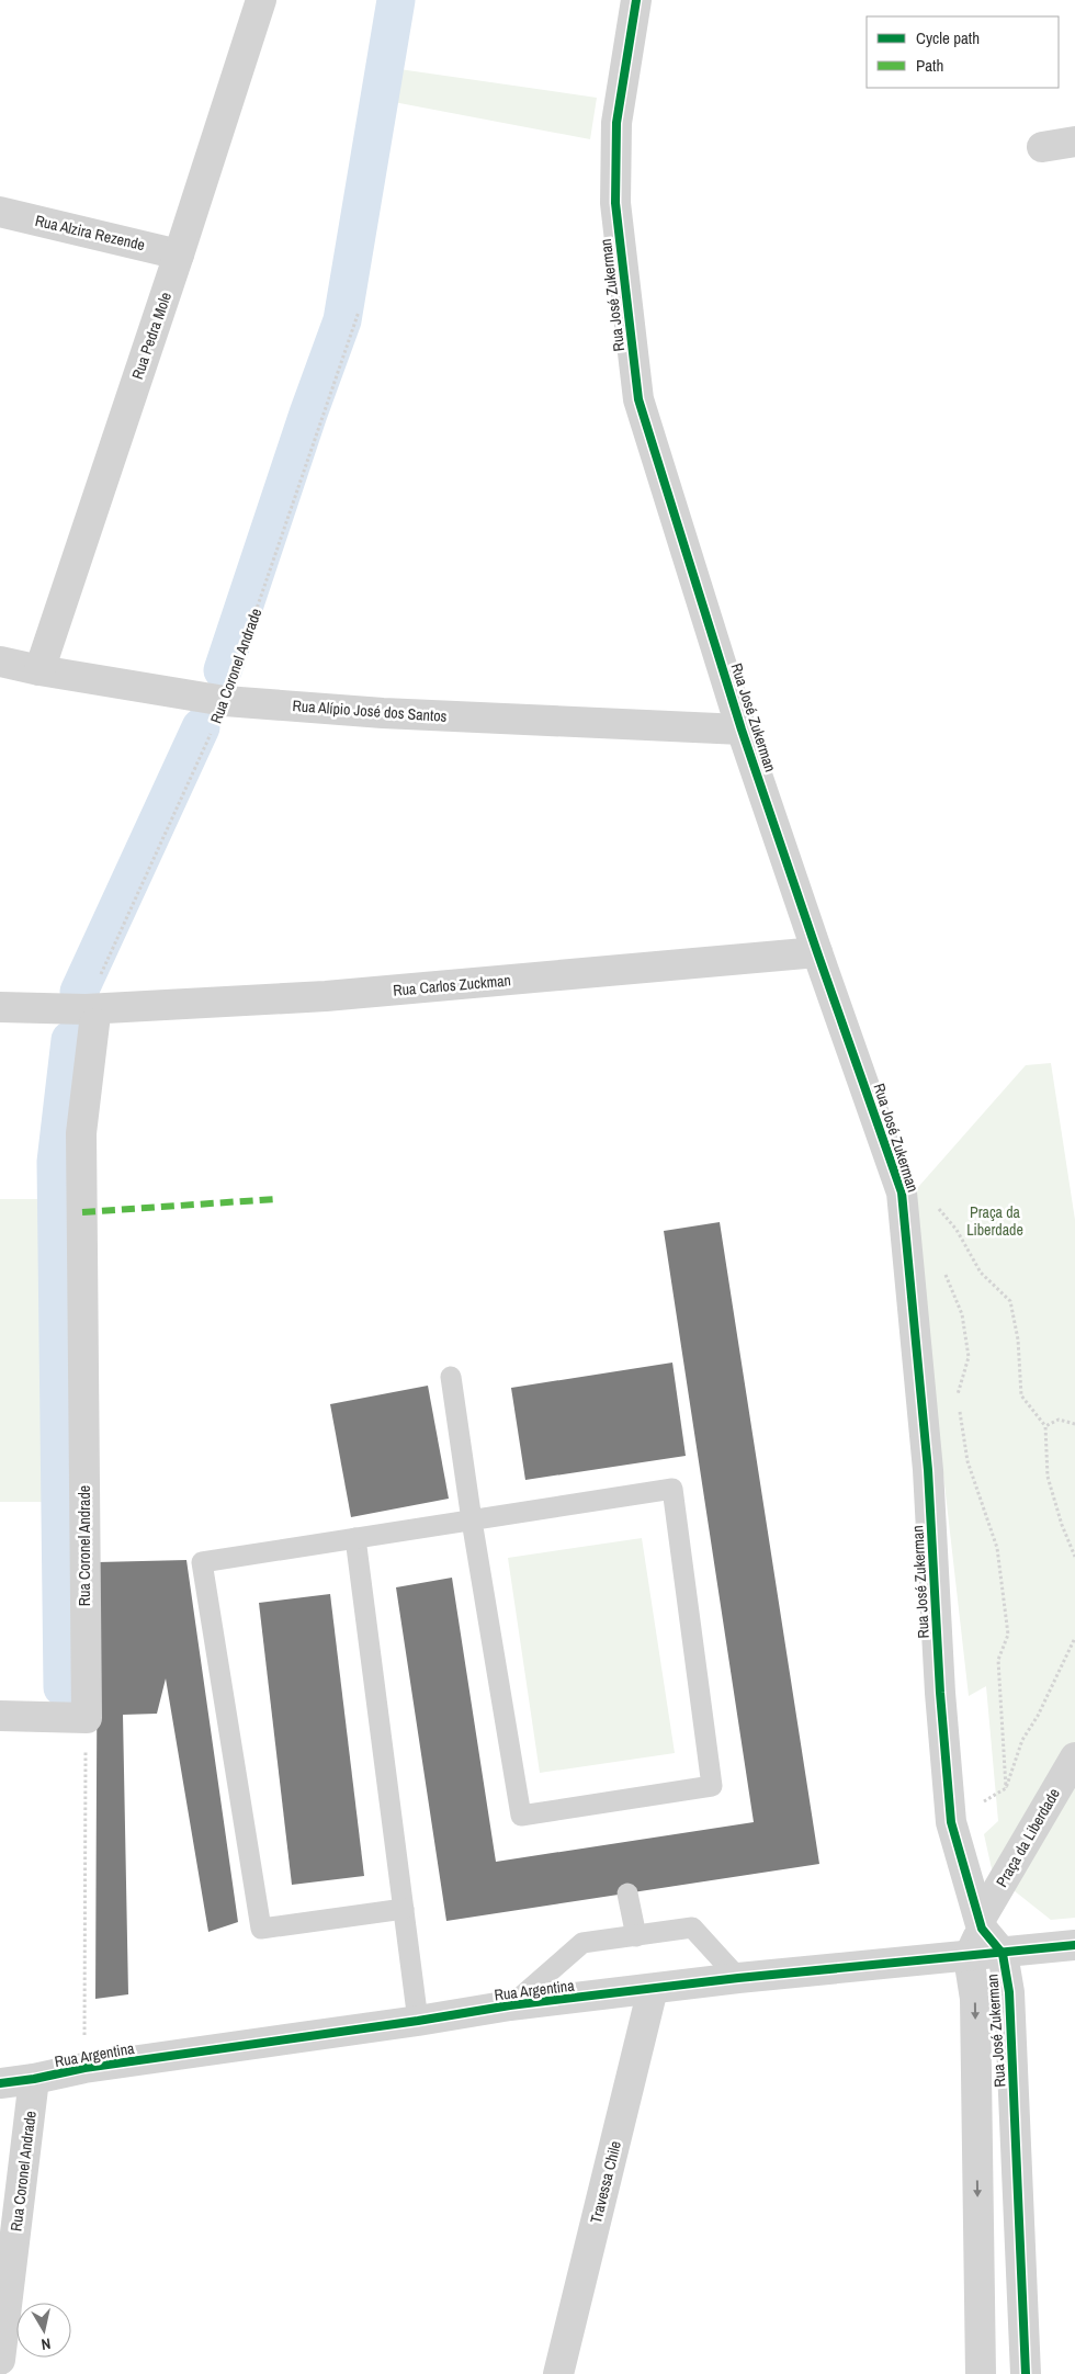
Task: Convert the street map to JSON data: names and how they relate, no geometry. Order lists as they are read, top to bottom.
{
  "streets": {
    "street": [
      "Rua Alzira Rezende",
      "Rua José Zukerman",
      "Rua Pedra Mole",
      "Rua Coronel Andrade",
      "Rua Alípio José dos Santos",
      "Rua Carlos Zuckman",
      "Praça da Liberdade",
      "Rua Argentina",
      "Travessa Chile"
    ]
  },
  "crossings": [
    ["Rua Alzira Rezende", "Rua Pedra Mole"],
    ["Rua José Zukerman", "Rua Alípio José dos Santos"],
    ["Rua José Zukerman", "Rua Carlos Zuckman"],
    ["Rua José Zukerman", "Praça da Liberdade"],
    ["Rua José Zukerman", "Rua Argentina"],
    ["Rua Pedra Mole", "Rua Alípio José dos Santos"],
    ["Rua Coronel Andrade", "Rua Alípio José dos Santos"],
    ["Rua Coronel Andrade", "Rua Carlos Zuckman"],
    ["Rua Coronel Andrade", "Rua Argentina"],
    ["Rua Argentina", "Travessa Chile"]
  ],
  "parks": ["Praça da Liberdade"],
  "legend": ["Cycle path", "Path"],
  "north": "bottom"
}
